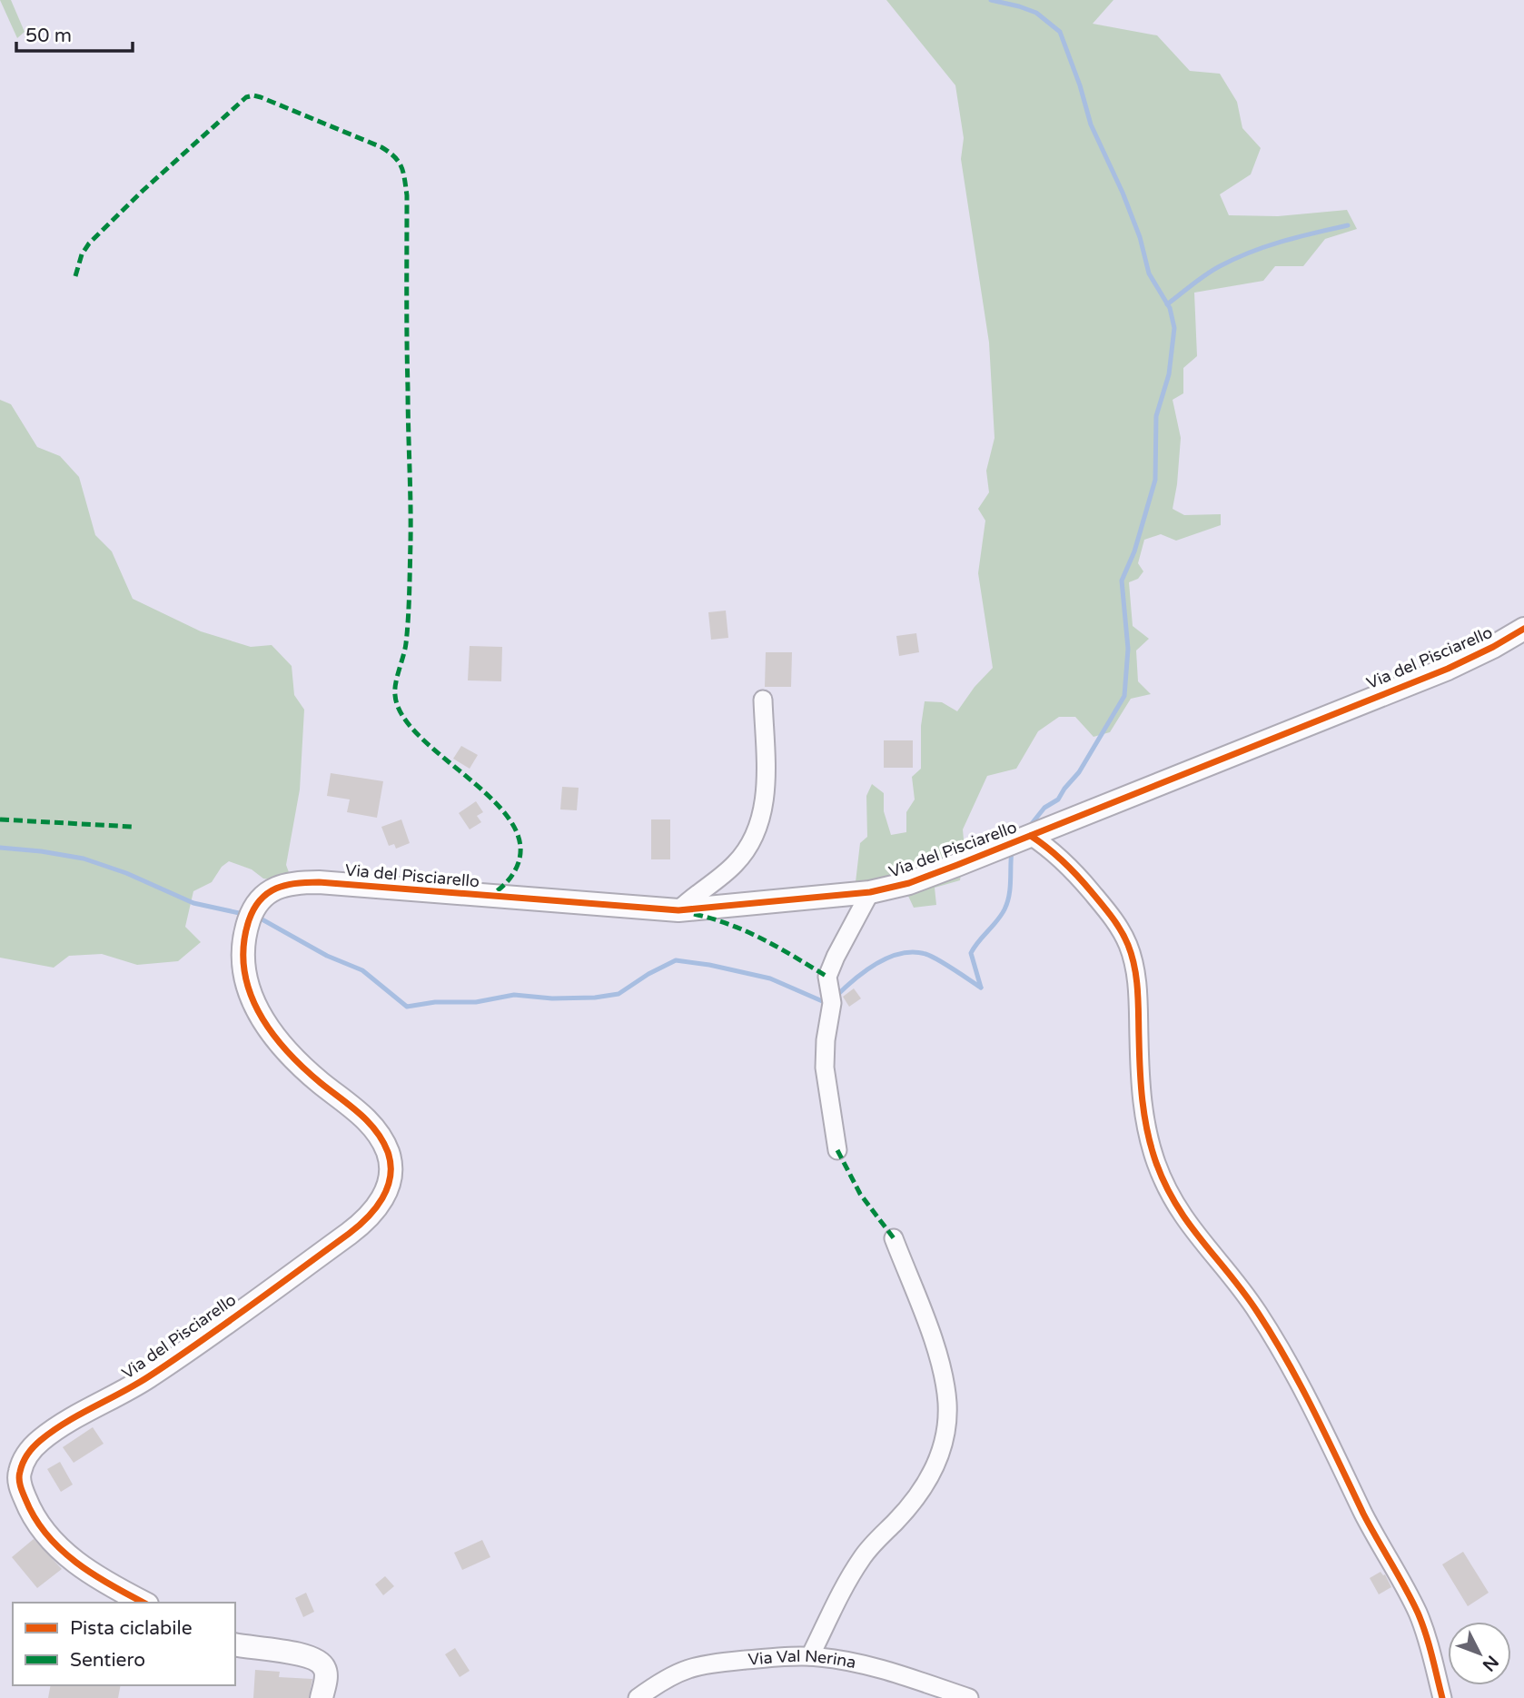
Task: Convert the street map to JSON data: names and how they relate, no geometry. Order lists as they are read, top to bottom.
{
  "streets": {
    "street": ["Via del Pisciarello", "Via Val Nerina"]
  },
  "legend": ["Pista ciclabile", "Sentiero"],
  "scale_bar": "50 m",
  "north": "bottom right"
}
